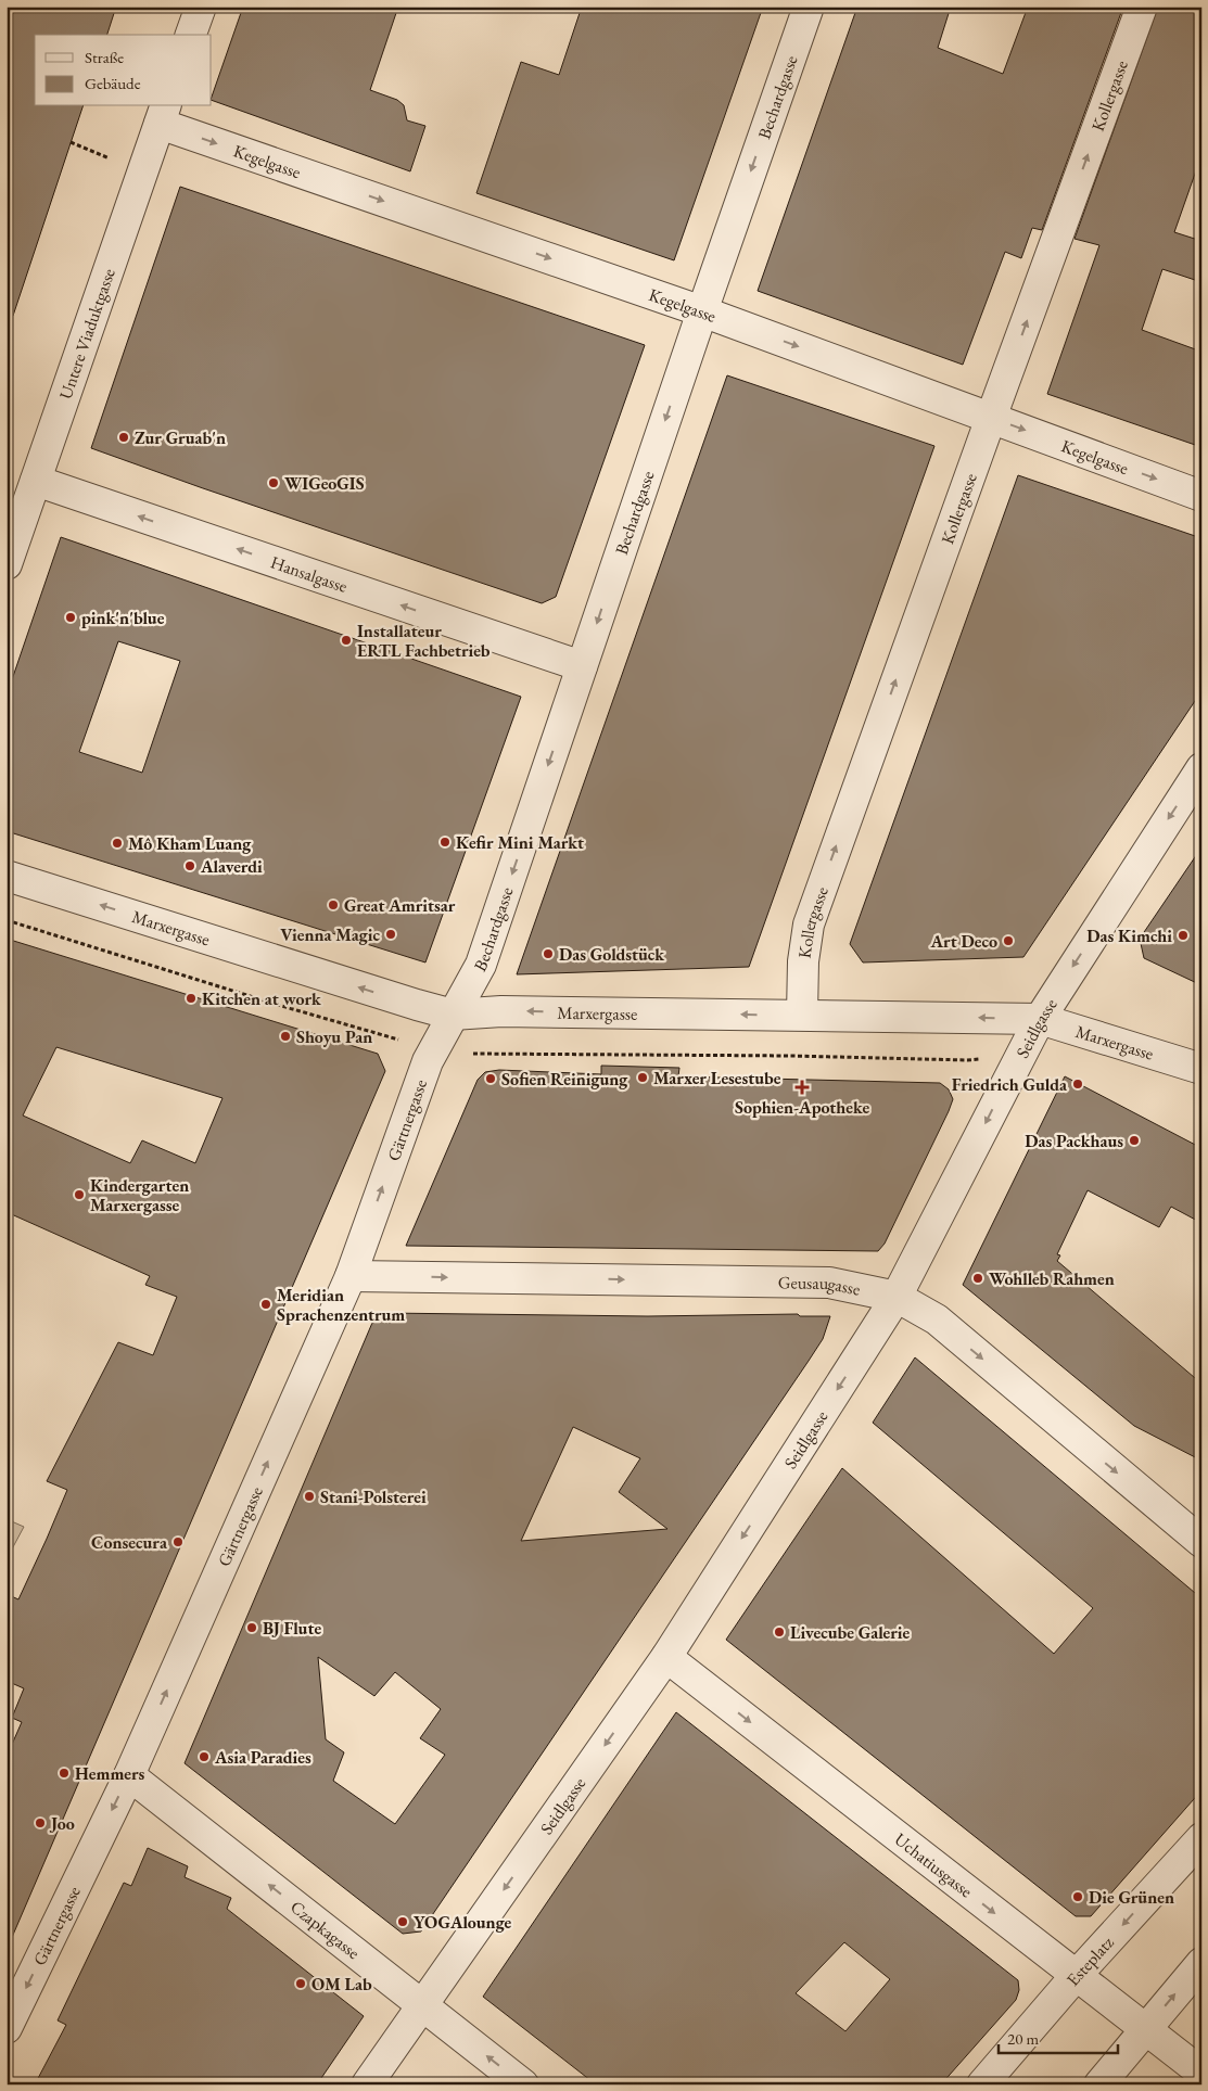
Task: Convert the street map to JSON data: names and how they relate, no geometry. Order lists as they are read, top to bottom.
{
  "streets": {
    "street": [
      "Kollergasse",
      "Bechardgasse",
      "Kegelgasse",
      "Untere Viaduktgasse",
      "Hansalgasse",
      "Marxergasse",
      "Seidlgasse",
      "Gärtnergasse",
      "Geusaugasse",
      "Uchatiusgasse",
      "Czapkagasse",
      "Esteplatz"
    ]
  },
  "crossings": [
    ["Kollergasse", "Kegelgasse"],
    ["Kollergasse", "Marxergasse"],
    ["Bechardgasse", "Kegelgasse"],
    ["Bechardgasse", "Hansalgasse"],
    ["Bechardgasse", "Marxergasse"],
    ["Bechardgasse", "Gärtnergasse"],
    ["Kegelgasse", "Untere Viaduktgasse"],
    ["Untere Viaduktgasse", "Hansalgasse"],
    ["Marxergasse", "Seidlgasse"],
    ["Marxergasse", "Gärtnergasse"],
    ["Seidlgasse", "Geusaugasse"],
    ["Seidlgasse", "Uchatiusgasse"],
    ["Seidlgasse", "Czapkagasse"],
    ["Gärtnergasse", "Geusaugasse"],
    ["Gärtnergasse", "Czapkagasse"],
    ["Uchatiusgasse", "Esteplatz"]
  ],
  "one_way": [
    "Kollergasse",
    "Bechardgasse",
    "Kegelgasse",
    "Hansalgasse",
    "Marxergasse",
    "Seidlgasse",
    "Geusaugasse",
    "Uchatiusgasse",
    "Czapkagasse"
  ],
  "places": {
    "other": [
      "Zur Gruab'n",
      "WIGeoGIS",
      "pink'n'blue",
      "Installateur ERTL Fachbetrieb",
      "Kefir Mini Markt",
      "Mô Kham Luang",
      "Alaverdi",
      "Great Amritsar",
      "Vienna Magic",
      "Das Kimchi",
      "Art Deco",
      "Das Goldstück",
      "Kitchen at work",
      "Shoyu Pan",
      "Marxer Lesestube",
      "Sofien Reinigung",
      "Friedrich Gulda",
      "Das Packhaus",
      "Kindergarten Marxergasse",
      "Wohlleb Rahmen",
      "Meridian Sprachenzentrum",
      "Stani-Polsterei",
      "Consecura",
      "BJ Flute",
      "Livecube Galerie",
      "Asia Paradies",
      "Hemmers",
      "Joo",
      "Die Grünen",
      "YOGAlounge",
      "OM Lab"
    ],
    "health": ["Sophien-Apotheke"]
  },
  "legend": ["Straße", "Gebäude"],
  "scale_bar": "20 m"
}
